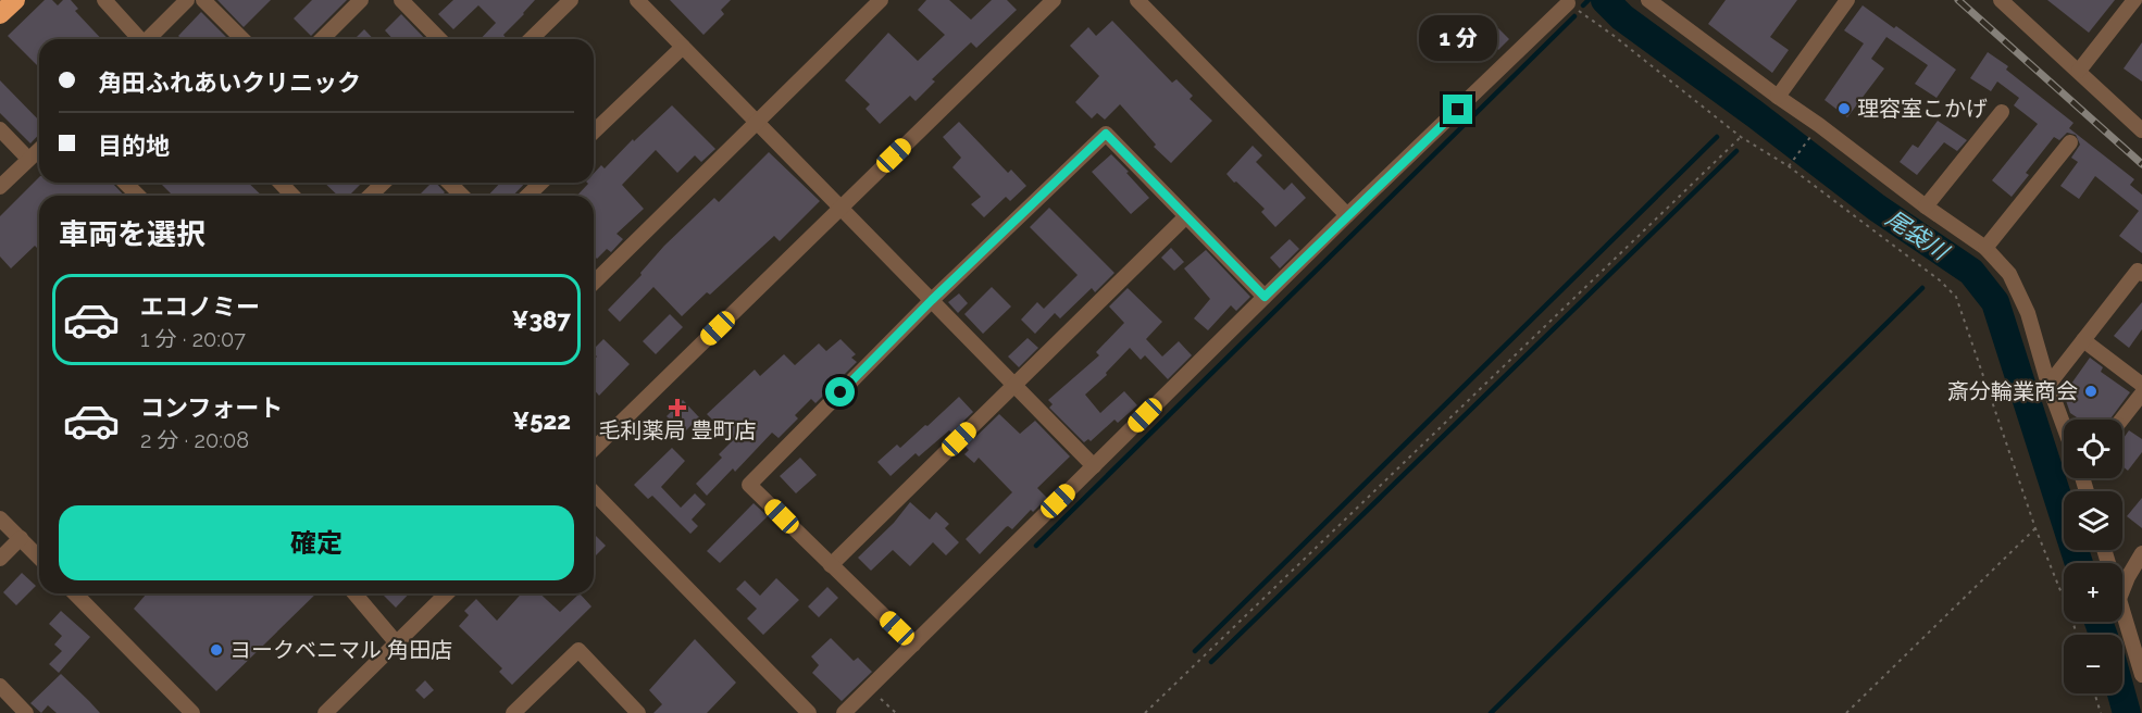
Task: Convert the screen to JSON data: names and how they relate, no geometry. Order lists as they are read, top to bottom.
{
  "water": ["尾袋川"],
  "places": {
    "other": ["理容室こかげ", "斎分輪業商会", "ヨークベニマル 角田店"],
    "health": ["毛利薬局 豊町店"]
  },
  "page": {
    "bubble": "1 分",
    "banner": ["角田ふれあいクリニック", "目的地"],
    "heading": "車両を選択",
    "list": [
      {
        "name": "エコノミー",
        "note": "1 分 · 20:07",
        "value": "¥387"
      },
      {
        "name": "コンフォート",
        "note": "2 分 · 20:08",
        "value": "¥522"
      }
    ],
    "map_buttons": ["+", "−"],
    "buttons": "確定"
  }
}
